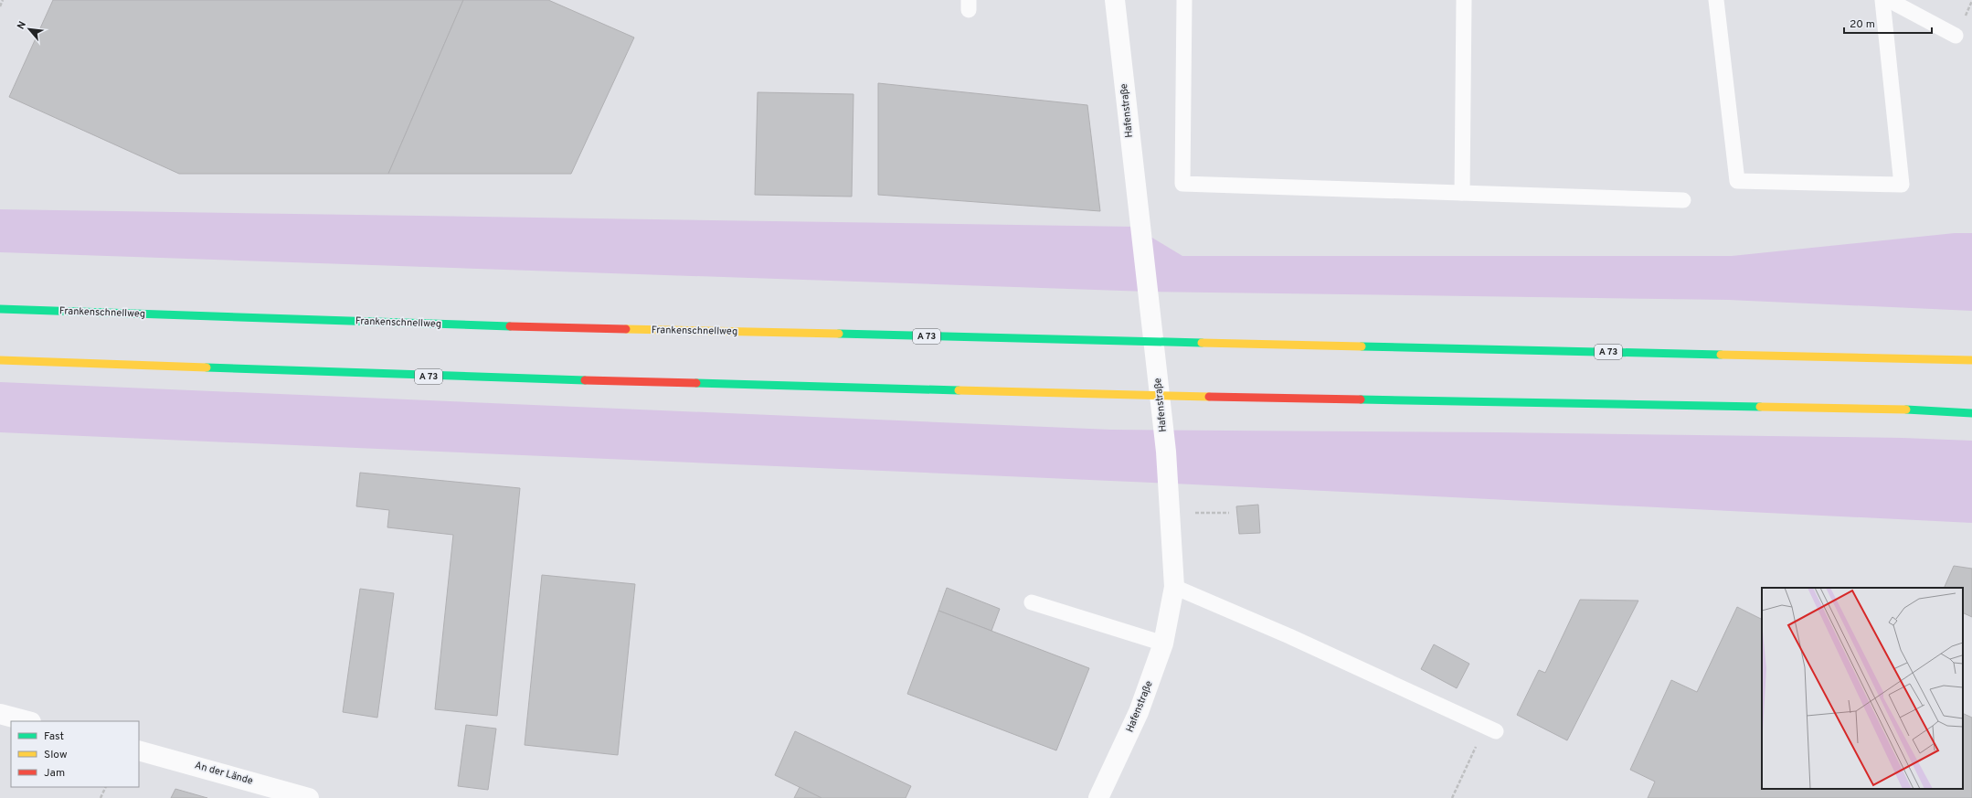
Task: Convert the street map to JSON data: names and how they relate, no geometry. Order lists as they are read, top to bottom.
{
  "streets": {
    "highway": ["Frankenschnellweg", "A 73"],
    "street": ["Hafenstraße", "An der Lände"]
  },
  "legend": ["Fast", "Slow", "Jam"],
  "scale_bar": "20 m",
  "north": "top left"
}
